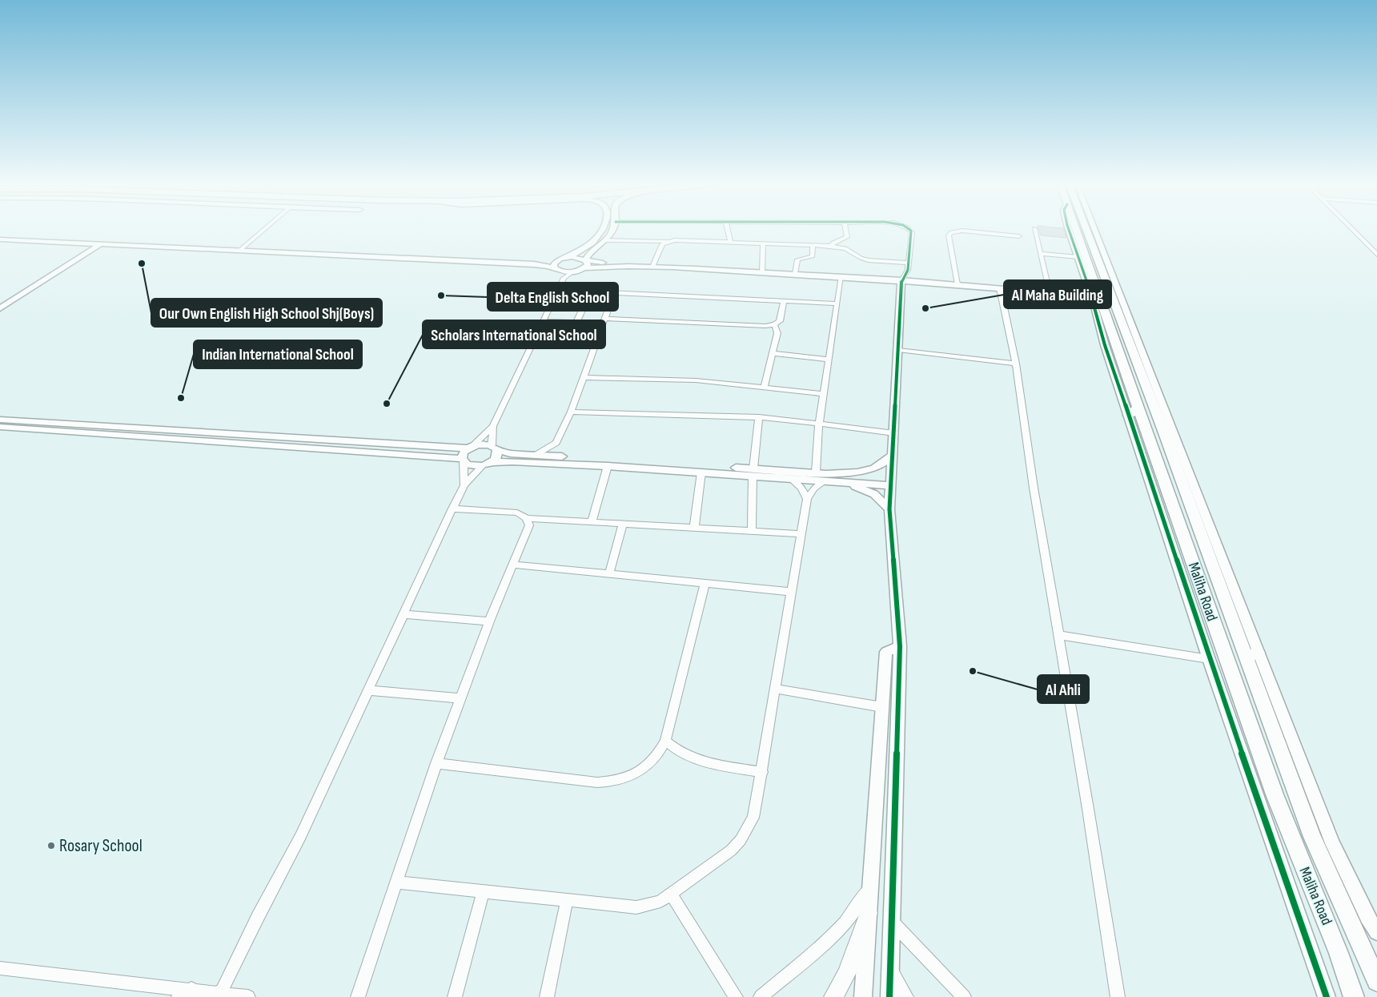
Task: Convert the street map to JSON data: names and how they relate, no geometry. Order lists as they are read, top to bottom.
{
  "streets": {
    "main road": ["Maliha Road"]
  },
  "places": [
    "Our Own English High School Shj(Boys)",
    "Delta English School",
    "Al Maha Building",
    "Indian International School",
    "Scholars International School",
    "Al Ahli",
    "Rosary School"
  ]
}
